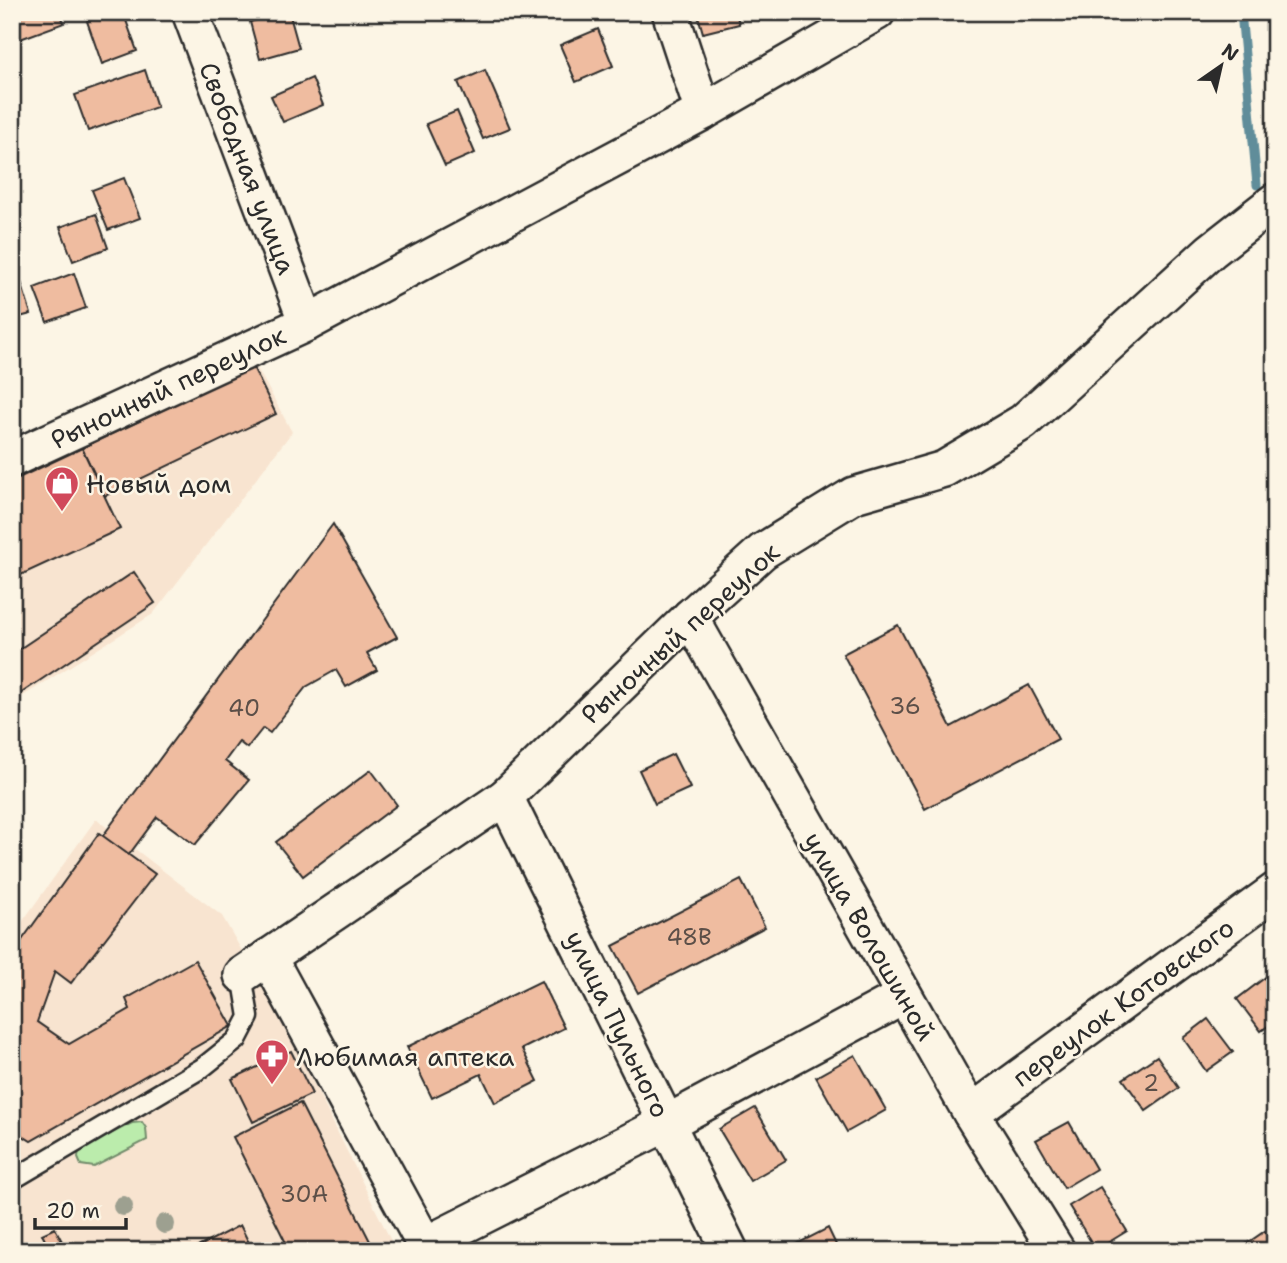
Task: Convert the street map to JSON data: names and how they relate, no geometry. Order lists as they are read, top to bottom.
{
  "streets": {
    "street": [
      "Свободная улица",
      "Рыночный переулок",
      "улица Волошиной",
      "переулок Котовского",
      "улица Пульного"
    ]
  },
  "crossings": [
    ["Свободная улица", "Рыночный переулок"],
    ["Рыночный переулок", "улица Волошиной"],
    ["Рыночный переулок", "улица Пульного"],
    ["улица Волошиной", "переулок Котовского"]
  ],
  "places": {
    "shop": ["Новый дом"],
    "pharmacy": ["Любимая аптека"]
  },
  "house_numbers": [
    "36",
    "40",
    "48В",
    "2",
    "30А"
  ],
  "scale_bar": "20 m",
  "north": "top right"
}
